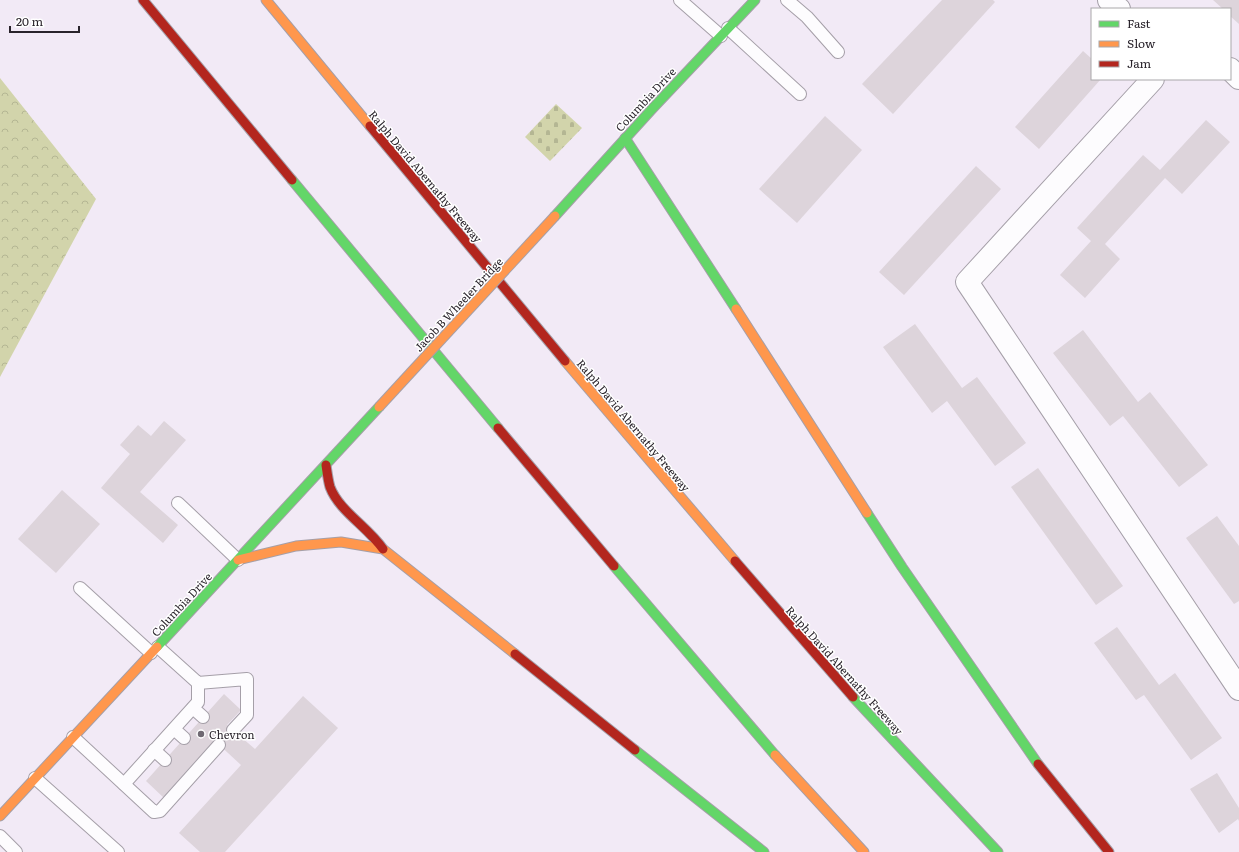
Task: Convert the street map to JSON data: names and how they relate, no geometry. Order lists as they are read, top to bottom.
{
  "streets": {
    "main road": ["Columbia Drive", "Ralph David Abernathy Freeway", "Jacob B Wheeler Bridge"]
  },
  "crossings": [
    ["Columbia Drive", "Jacob B Wheeler Bridge"]
  ],
  "places": ["Chevron"],
  "legend": ["Fast", "Slow", "Jam"],
  "scale_bar": "20 m"
}
